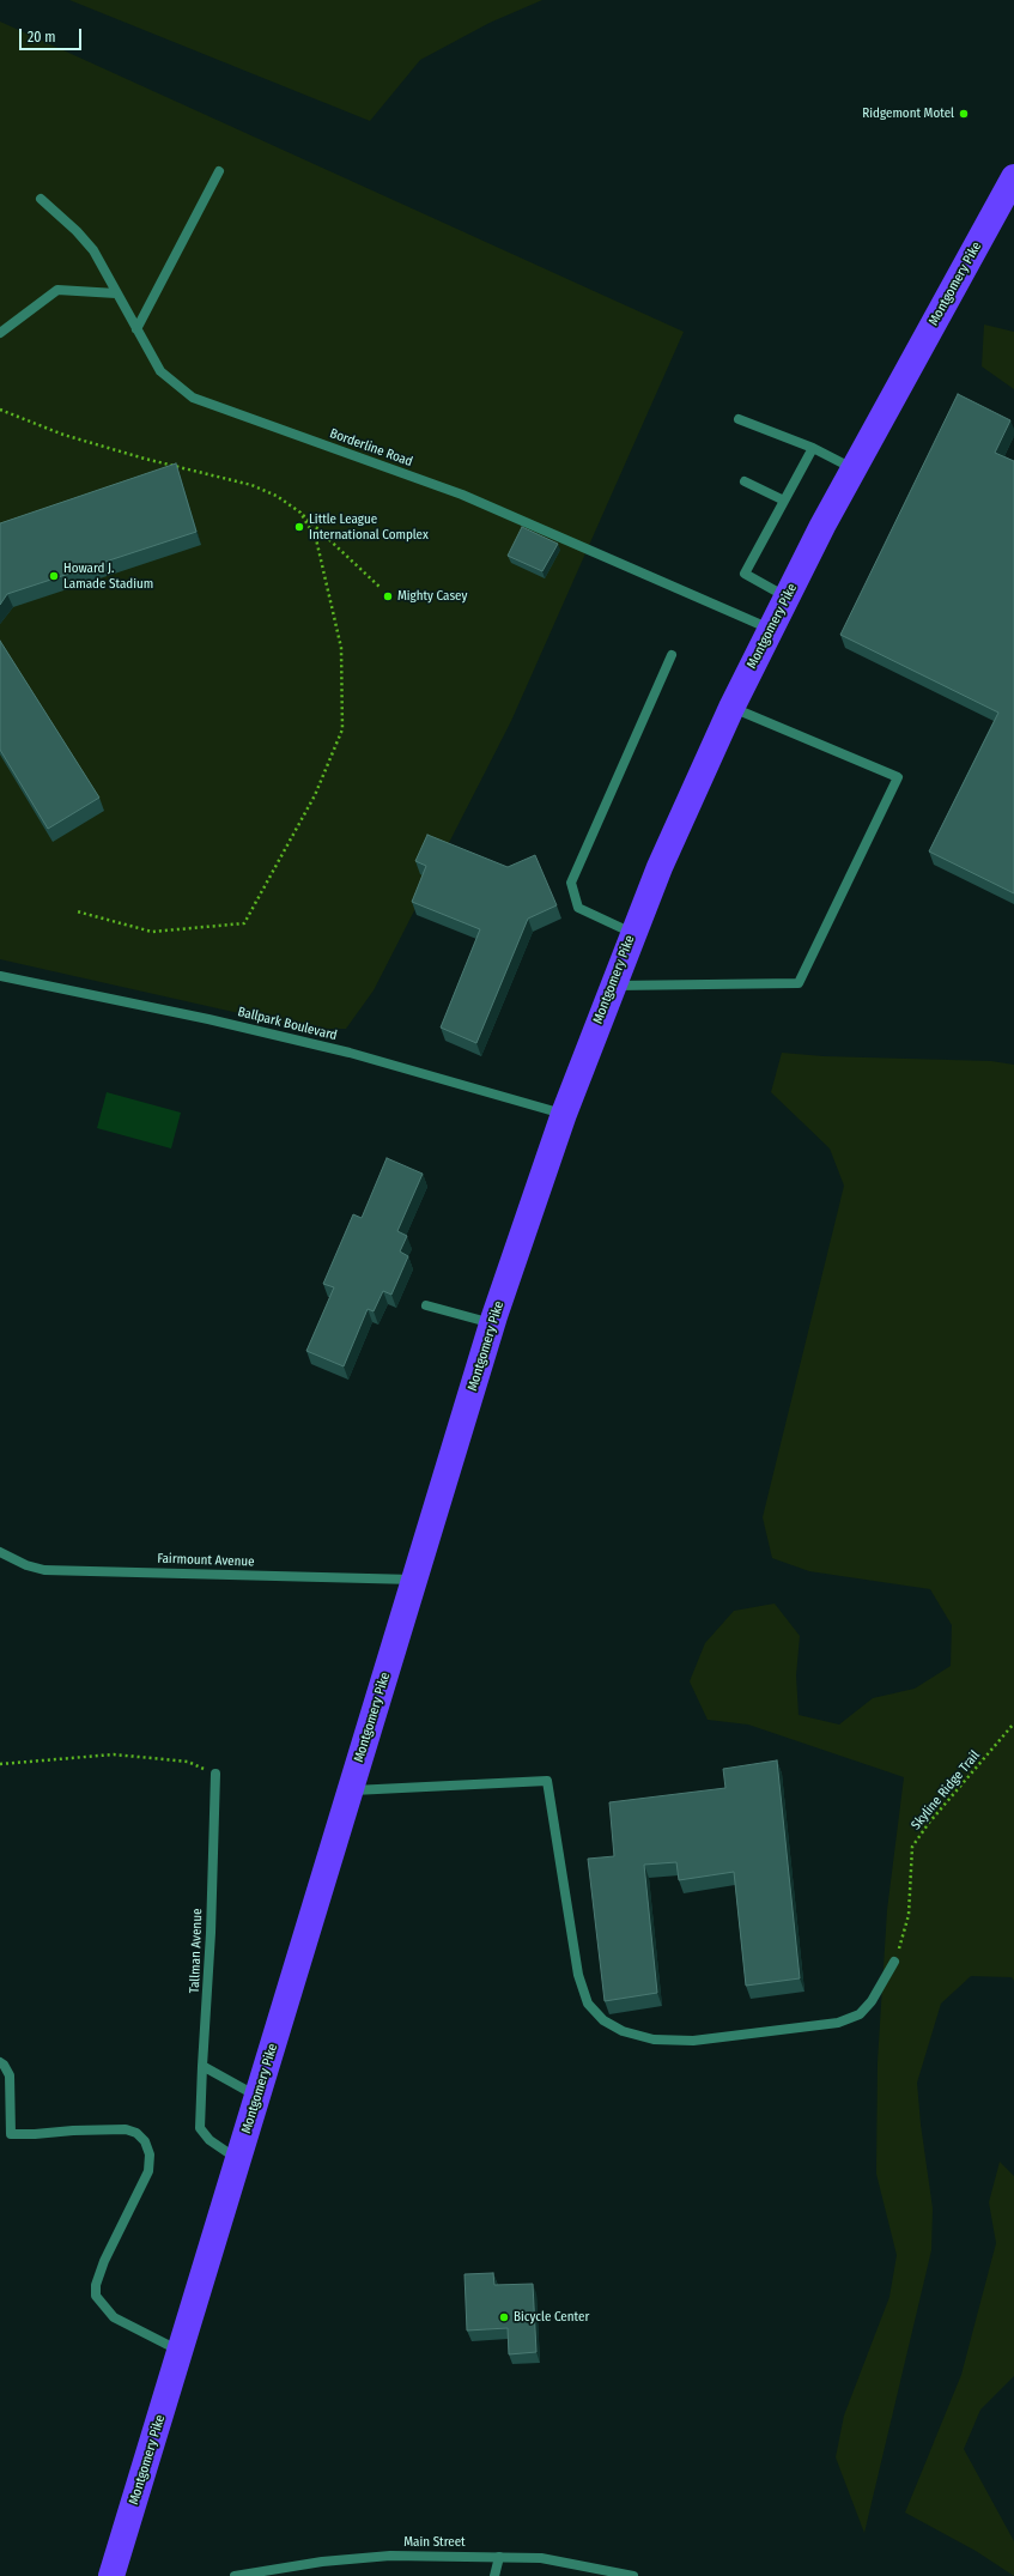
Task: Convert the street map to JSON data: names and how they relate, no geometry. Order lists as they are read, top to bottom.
{
  "streets": {
    "highway": ["Montgomery Pike"],
    "street": [
      "Borderline Road",
      "Ballpark Boulevard",
      "Fairmount Avenue",
      "Tallman Avenue",
      "Main Street"
    ],
    "path": ["Skyline Ridge Trail"]
  },
  "crossings": [
    ["Montgomery Pike", "Borderline Road"],
    ["Montgomery Pike", "Ballpark Boulevard"],
    ["Montgomery Pike", "Fairmount Avenue"],
    ["Montgomery Pike", "Tallman Avenue"]
  ],
  "places": [
    "Ridgemont Motel",
    "Little League International Complex",
    "Howard J. Lamade Stadium",
    "Mighty Casey",
    "Bicycle Center"
  ],
  "scale_bar": "20 m"
}
